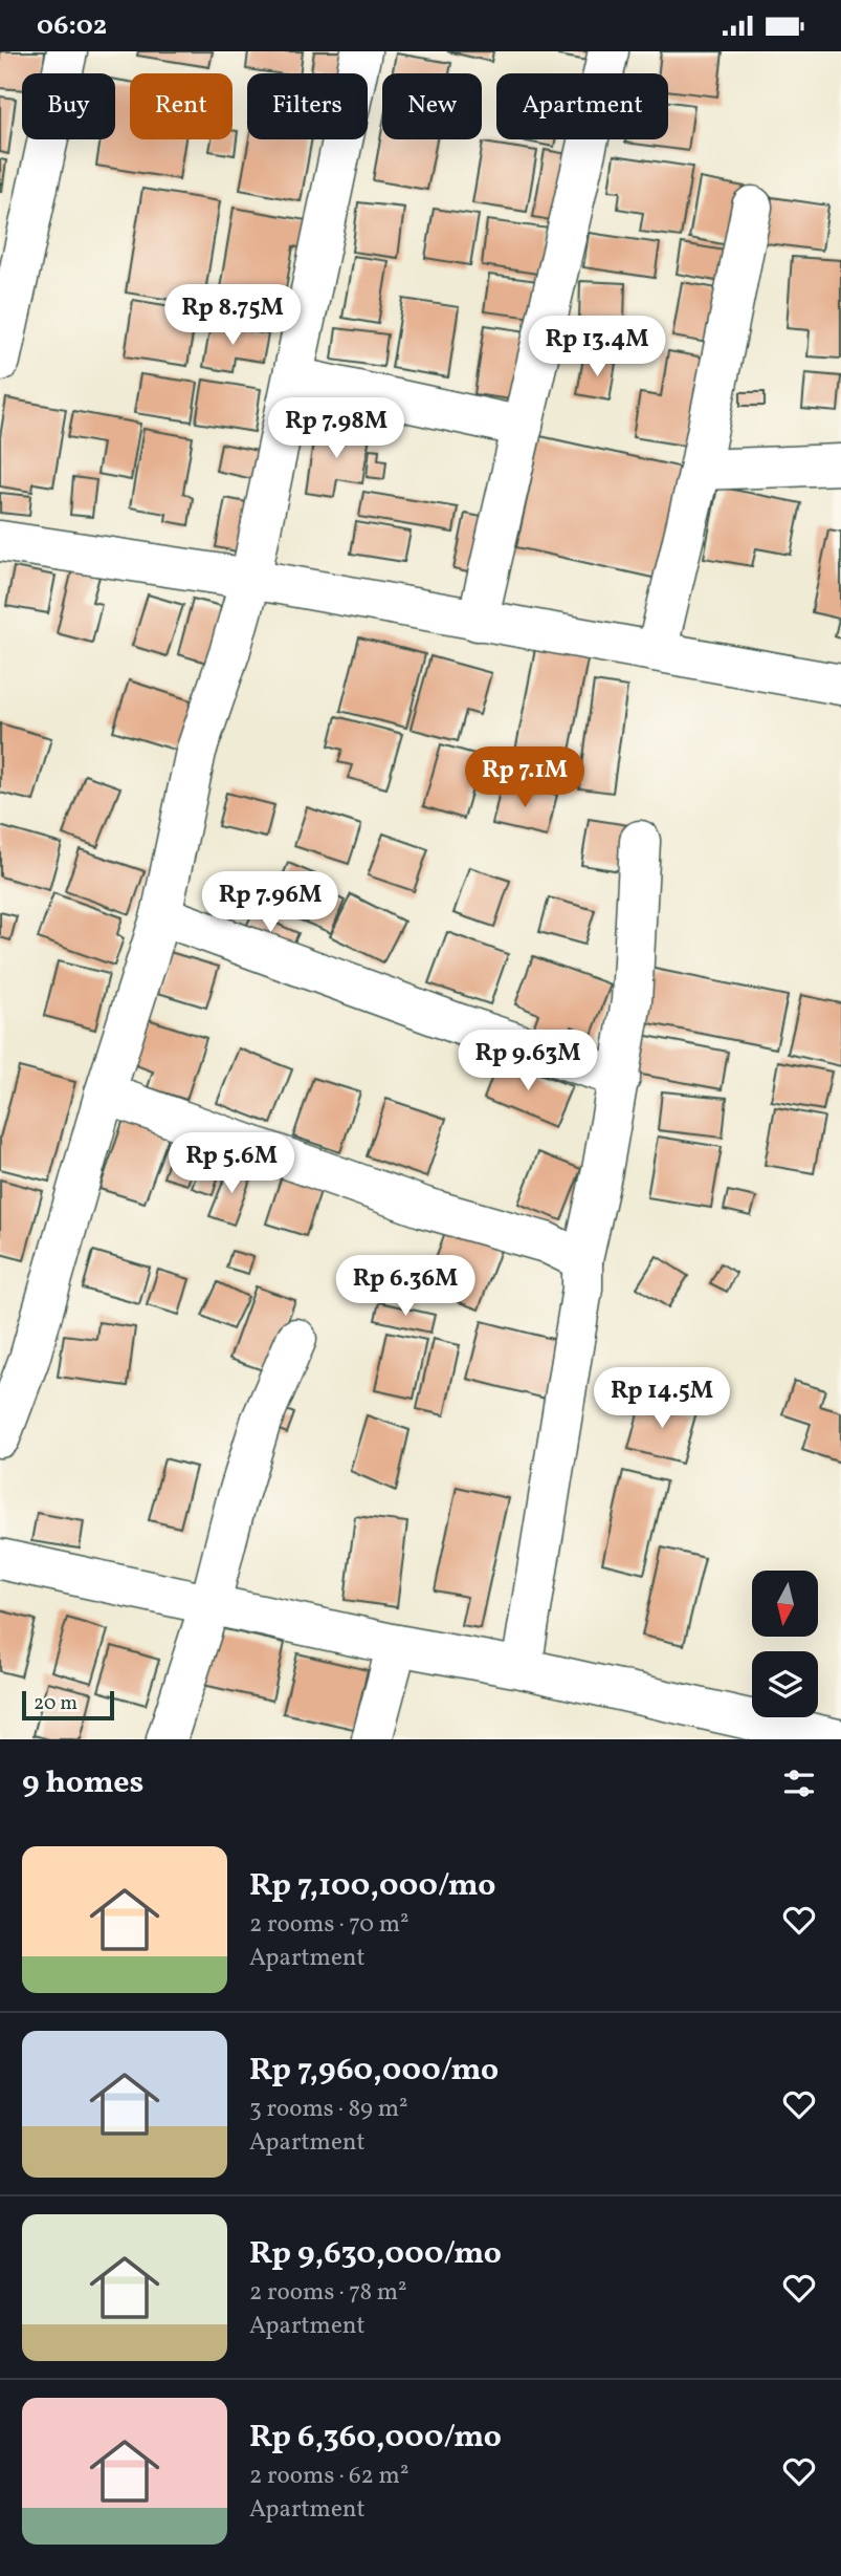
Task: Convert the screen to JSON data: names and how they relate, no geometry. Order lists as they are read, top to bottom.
{
  "scale_bar": "20 m",
  "north": "bottom",
  "page": {
    "status": "06:02",
    "chip": [
      "Buy",
      "Rent",
      "Filters",
      "New",
      "Apartment"
    ],
    "price": [
      "Rp 8.75M",
      "Rp 13.4M",
      "Rp 7.98M",
      "Rp 7.1M",
      "Rp 7.96M",
      "Rp 9.63M",
      "Rp 5.6M",
      "Rp 6.36M",
      "Rp 14.5M"
    ],
    "scale": "20 m",
    "heading": "9 homes",
    "list": [
      {
        "name": "Rp 7,100,000/mo",
        "note": "2 rooms · 70 m² · Apartment"
      },
      {
        "name": "Rp 7,960,000/mo",
        "note": "3 rooms · 89 m² · Apartment"
      },
      {
        "name": "Rp 9,630,000/mo",
        "note": "2 rooms · 78 m² · Apartment"
      },
      {
        "name": "Rp 6,360,000/mo",
        "note": "2 rooms · 62 m² · Apartment"
      }
    ]
  }
}
